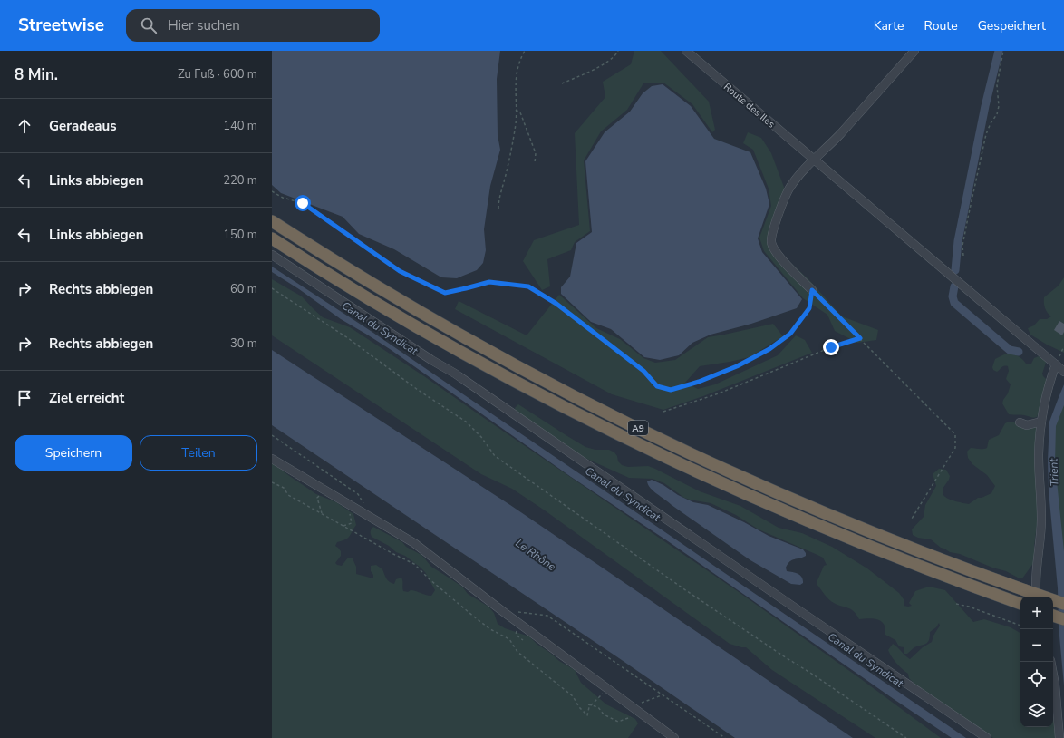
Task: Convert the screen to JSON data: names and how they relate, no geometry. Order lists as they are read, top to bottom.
{
  "streets": {
    "highway": ["A9"],
    "street": ["Route des Iles"]
  },
  "water": ["Canal du Syndicat", "Trient", "Le Rhône"],
  "page": {
    "header": "Streetwise",
    "search": "Hier suchen",
    "nav": ["Karte", "Route", "Gespeichert"],
    "heading": ["8 Min.", "Zu Fuß · 600 m"],
    "list": [
      ["Geradeaus", "140 m"],
      ["Links abbiegen", "220 m"],
      ["Links abbiegen", "150 m"],
      ["Rechts abbiegen", "60 m"],
      ["Rechts abbiegen", "30 m"],
      "Ziel erreicht"
    ],
    "buttons": ["Speichern", "Teilen"],
    "map_buttons": ["+", "−"]
  }
}
